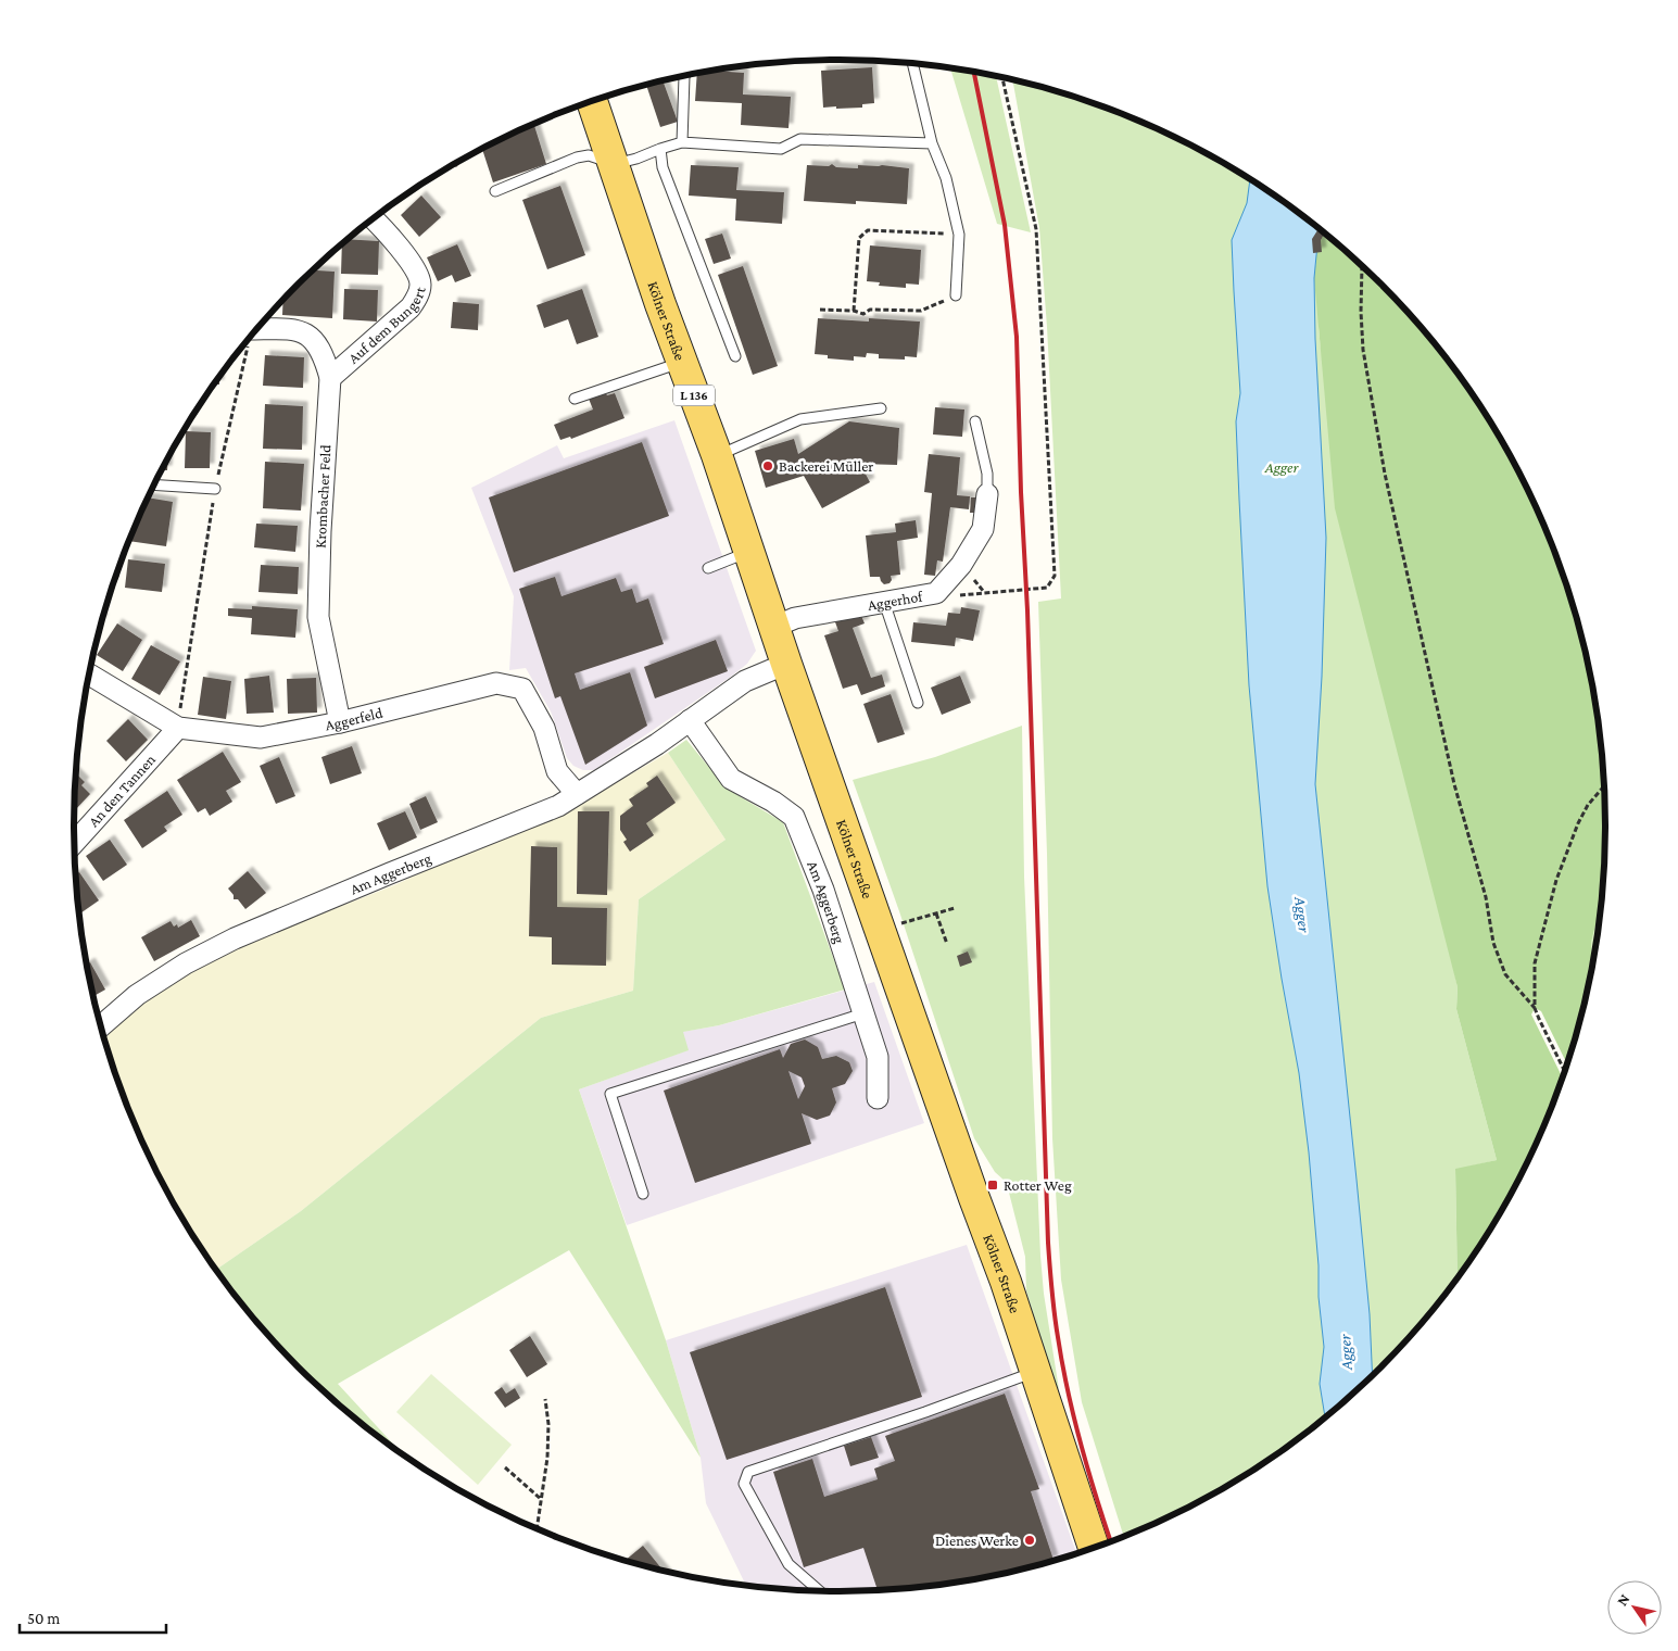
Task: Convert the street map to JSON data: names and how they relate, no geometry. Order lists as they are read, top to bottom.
{
  "streets": {
    "main road": ["Kölner Straße", "L 136"],
    "street": [
      "Auf dem Bungert",
      "Krombacher Feld",
      "Aggerhof",
      "Aggerfeld",
      "An den Tannen",
      "Am Aggerberg"
    ]
  },
  "crossings": [
    ["Kölner Straße", "Aggerhof"],
    ["Kölner Straße", "Am Aggerberg"],
    ["Auf dem Bungert", "Krombacher Feld"],
    ["Krombacher Feld", "Aggerfeld"],
    ["Aggerfeld", "An den Tannen"],
    ["Aggerfeld", "Am Aggerberg"]
  ],
  "water": ["Agger"],
  "parks": ["Agger"],
  "places": {
    "other": ["Backerei Müller", "Dienes Werke"],
    "transit": ["Rotter Weg"]
  },
  "scale_bar": "50 m",
  "north": "top left"
}
